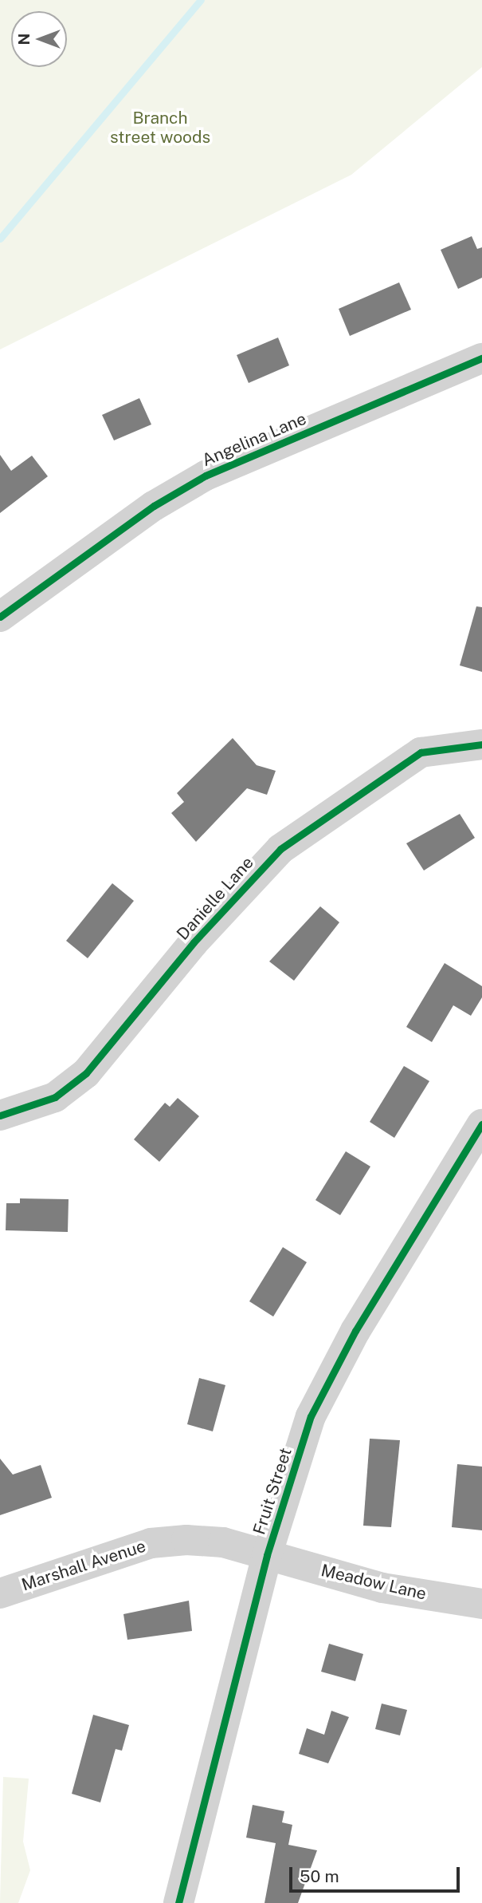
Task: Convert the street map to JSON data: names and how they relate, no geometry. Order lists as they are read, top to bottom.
{
  "streets": {
    "street": [
      "Angelina Lane",
      "Danielle Lane",
      "Fruit Street",
      "Marshall Avenue",
      "Meadow Lane"
    ]
  },
  "crossings": [
    ["Fruit Street", "Marshall Avenue"],
    ["Fruit Street", "Meadow Lane"],
    ["Marshall Avenue", "Meadow Lane"]
  ],
  "parks": ["Branch street woods"],
  "scale_bar": "50 m",
  "north": "left"
}
